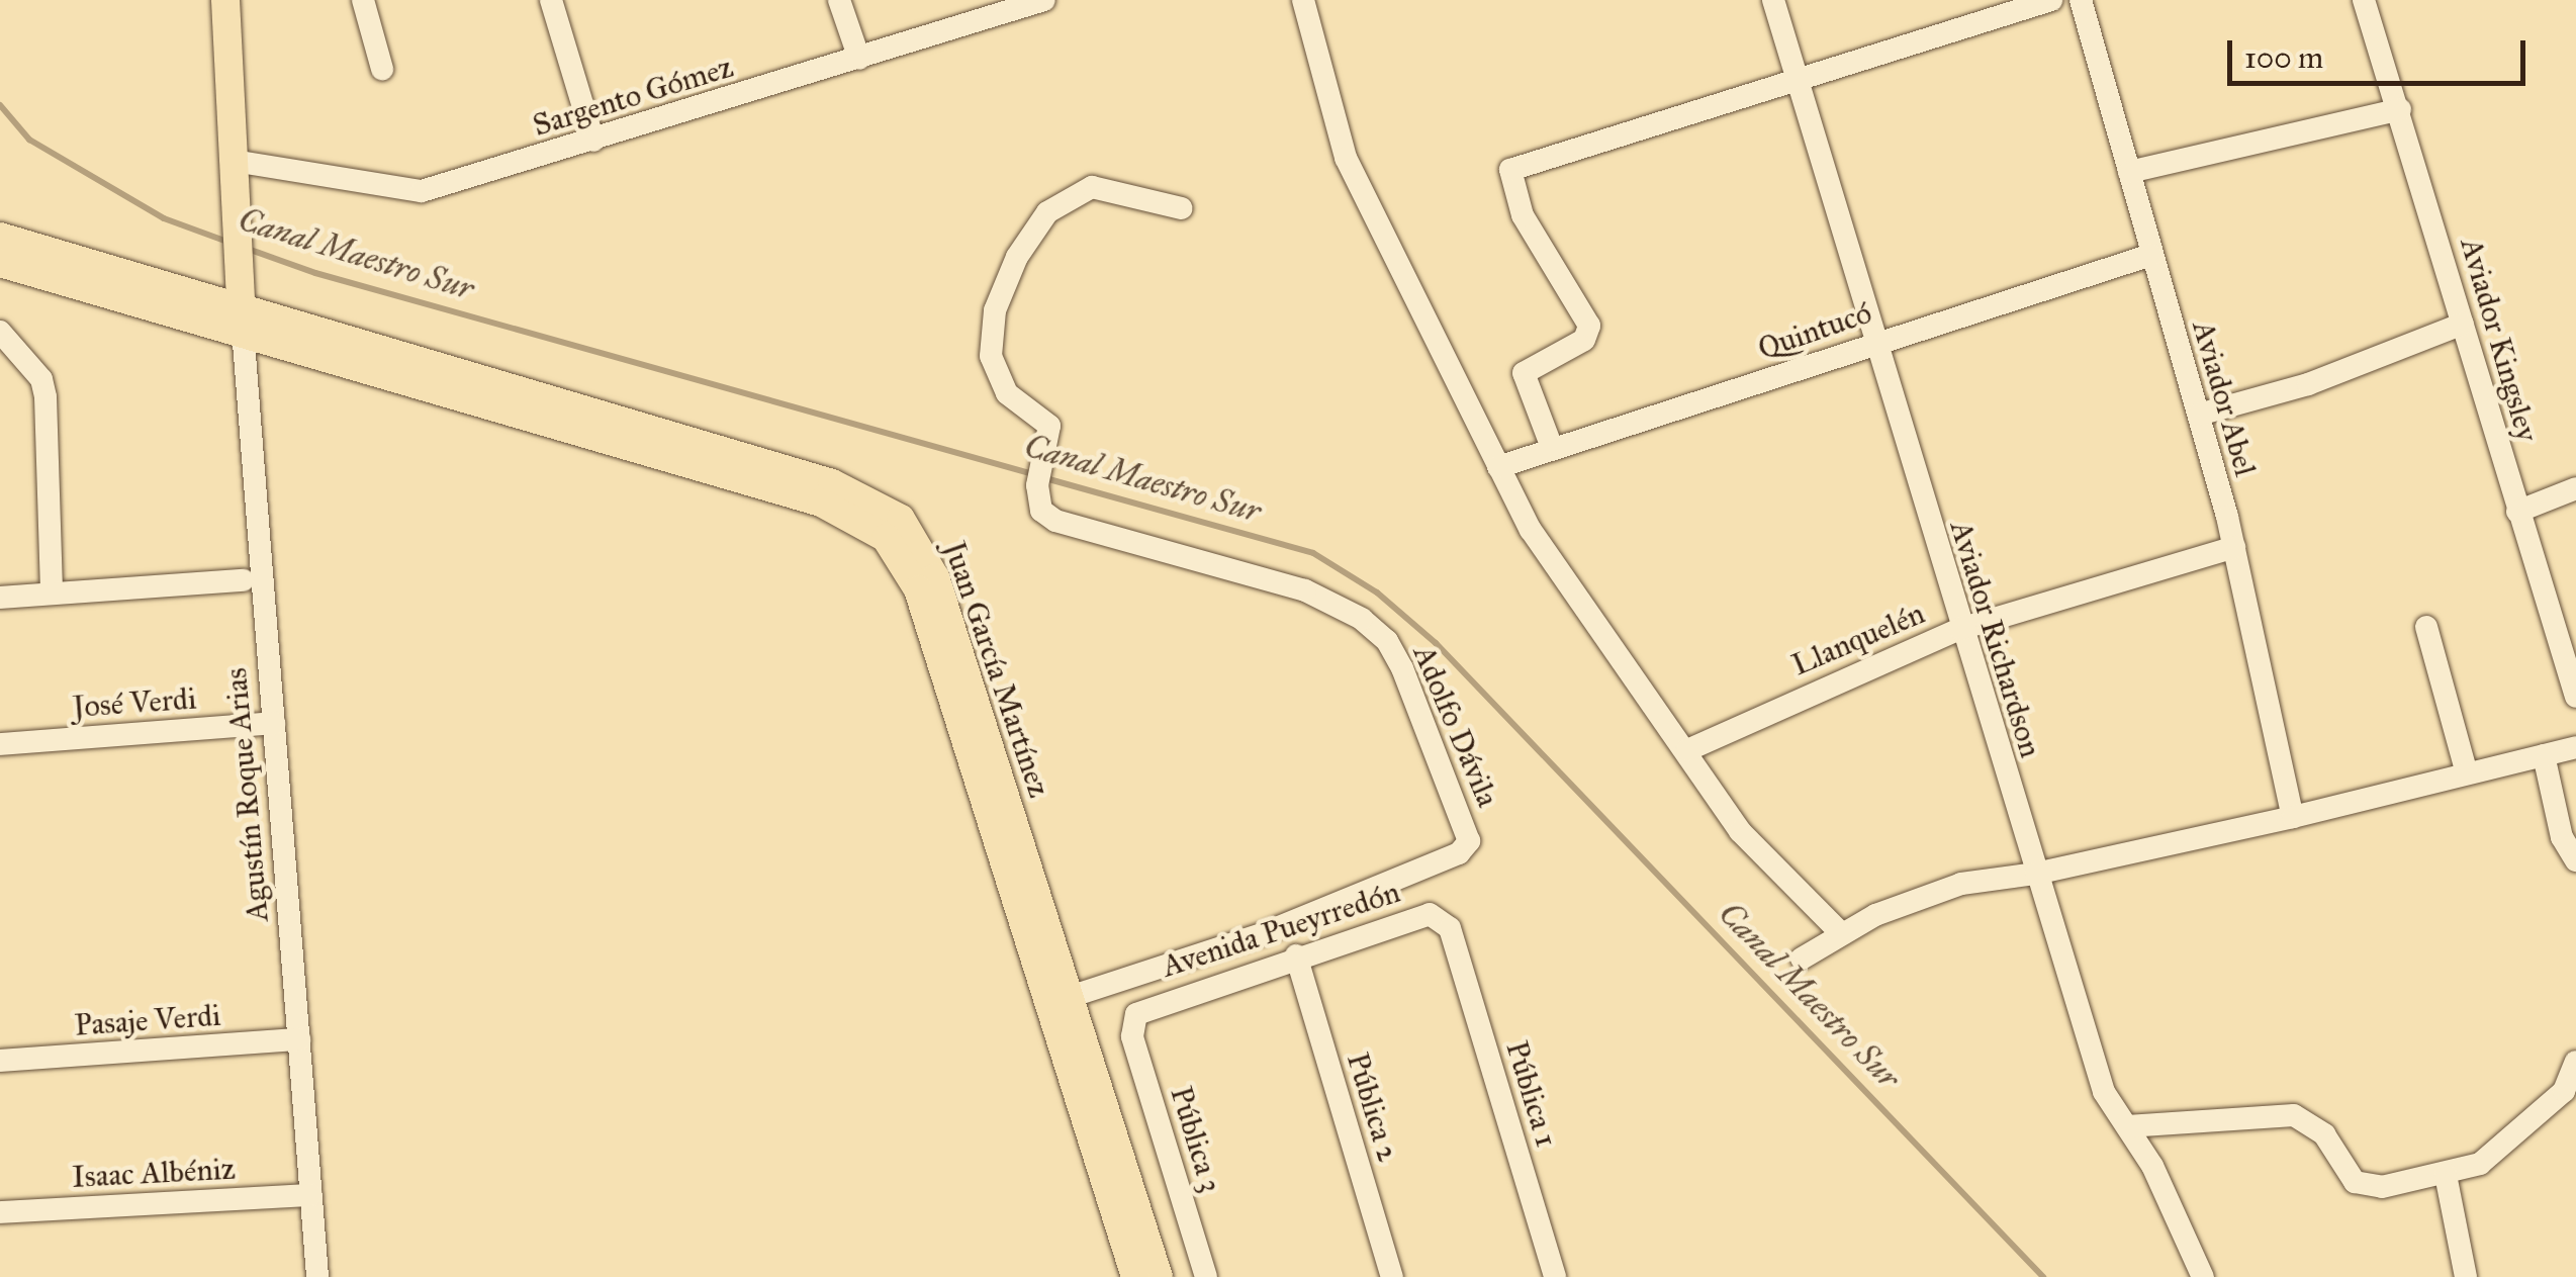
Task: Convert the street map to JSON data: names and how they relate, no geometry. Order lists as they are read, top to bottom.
{
  "streets": {
    "main road": ["Juan García Martínez"],
    "street": [
      "Sargento Gómez",
      "Quintucó",
      "Aviador Kingsley",
      "Aviador Abel",
      "Llanquelén",
      "Aviador Richardson",
      "José Verdi",
      "Adolfo Dávila",
      "Agustín Roque Arias",
      "Avenida Pueyrredón",
      "Pasaje Verdi",
      "Pública 1",
      "Pública 2",
      "Pública 3",
      "Isaac Albéniz"
    ]
  },
  "crossings": [
    ["Quintucó", "Aviador Abel"],
    ["Quintucó", "Aviador Richardson"],
    ["Aviador Abel", "Llanquelén"],
    ["Llanquelén", "Aviador Richardson"],
    ["Juan García Martínez", "Adolfo Dávila"],
    ["Juan García Martínez", "Agustín Roque Arias"],
    ["José Verdi", "Agustín Roque Arias"],
    ["Agustín Roque Arias", "Pasaje Verdi"],
    ["Agustín Roque Arias", "Isaac Albéniz"],
    ["Avenida Pueyrredón", "Pública 1"],
    ["Avenida Pueyrredón", "Pública 2"],
    ["Avenida Pueyrredón", "Pública 3"]
  ],
  "water": ["Canal Maestro Sur"],
  "scale_bar": "100 m"
}
